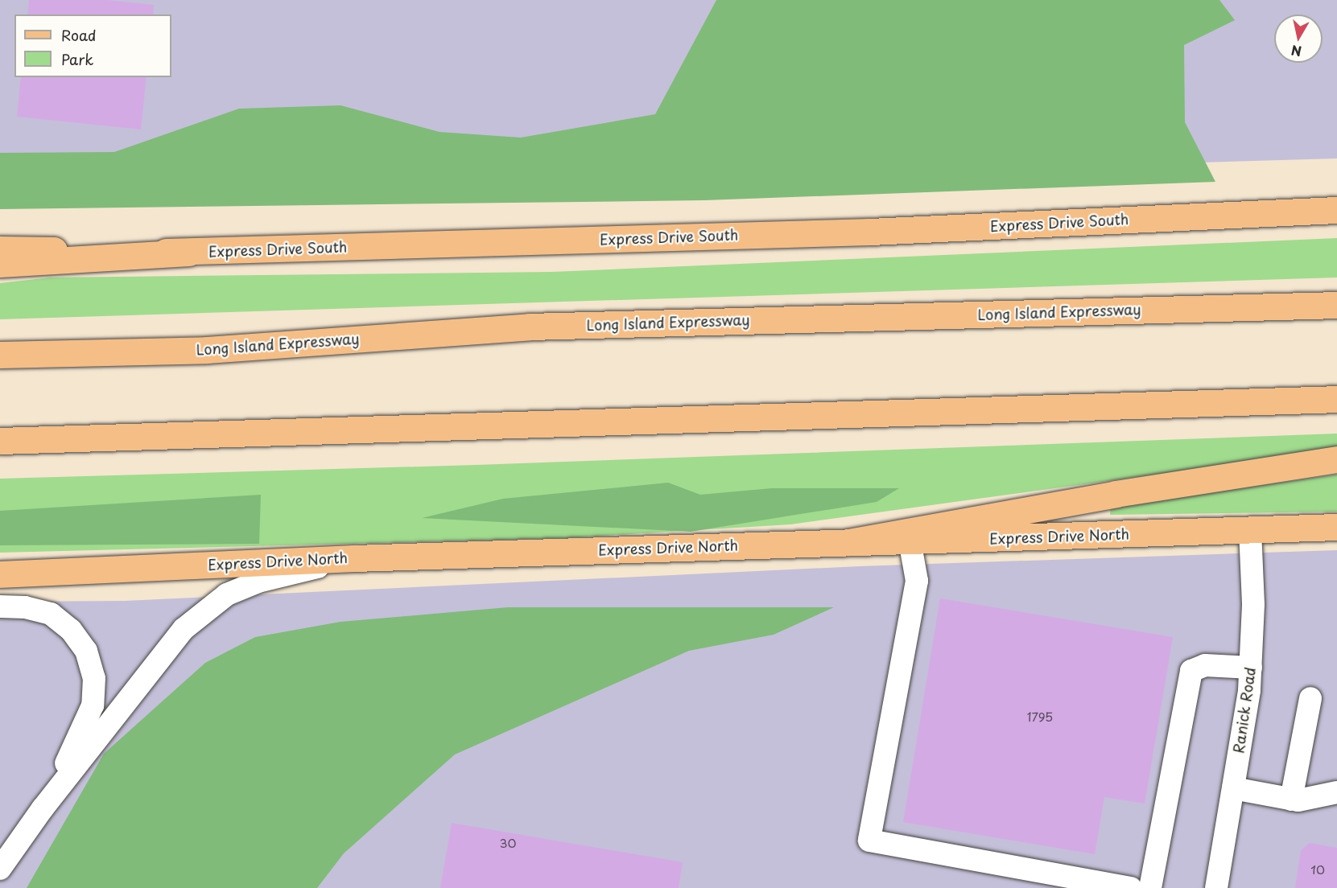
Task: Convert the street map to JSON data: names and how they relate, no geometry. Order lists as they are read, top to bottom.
{
  "streets": {
    "main road": ["Express Drive South", "Long Island Expressway", "Express Drive North"],
    "street": ["Ranick Road"]
  },
  "crossings": [
    ["Express Drive North", "Ranick Road"]
  ],
  "house_numbers": ["1795", "30", "10"],
  "legend": ["Road", "Park"],
  "north": "bottom"
}
